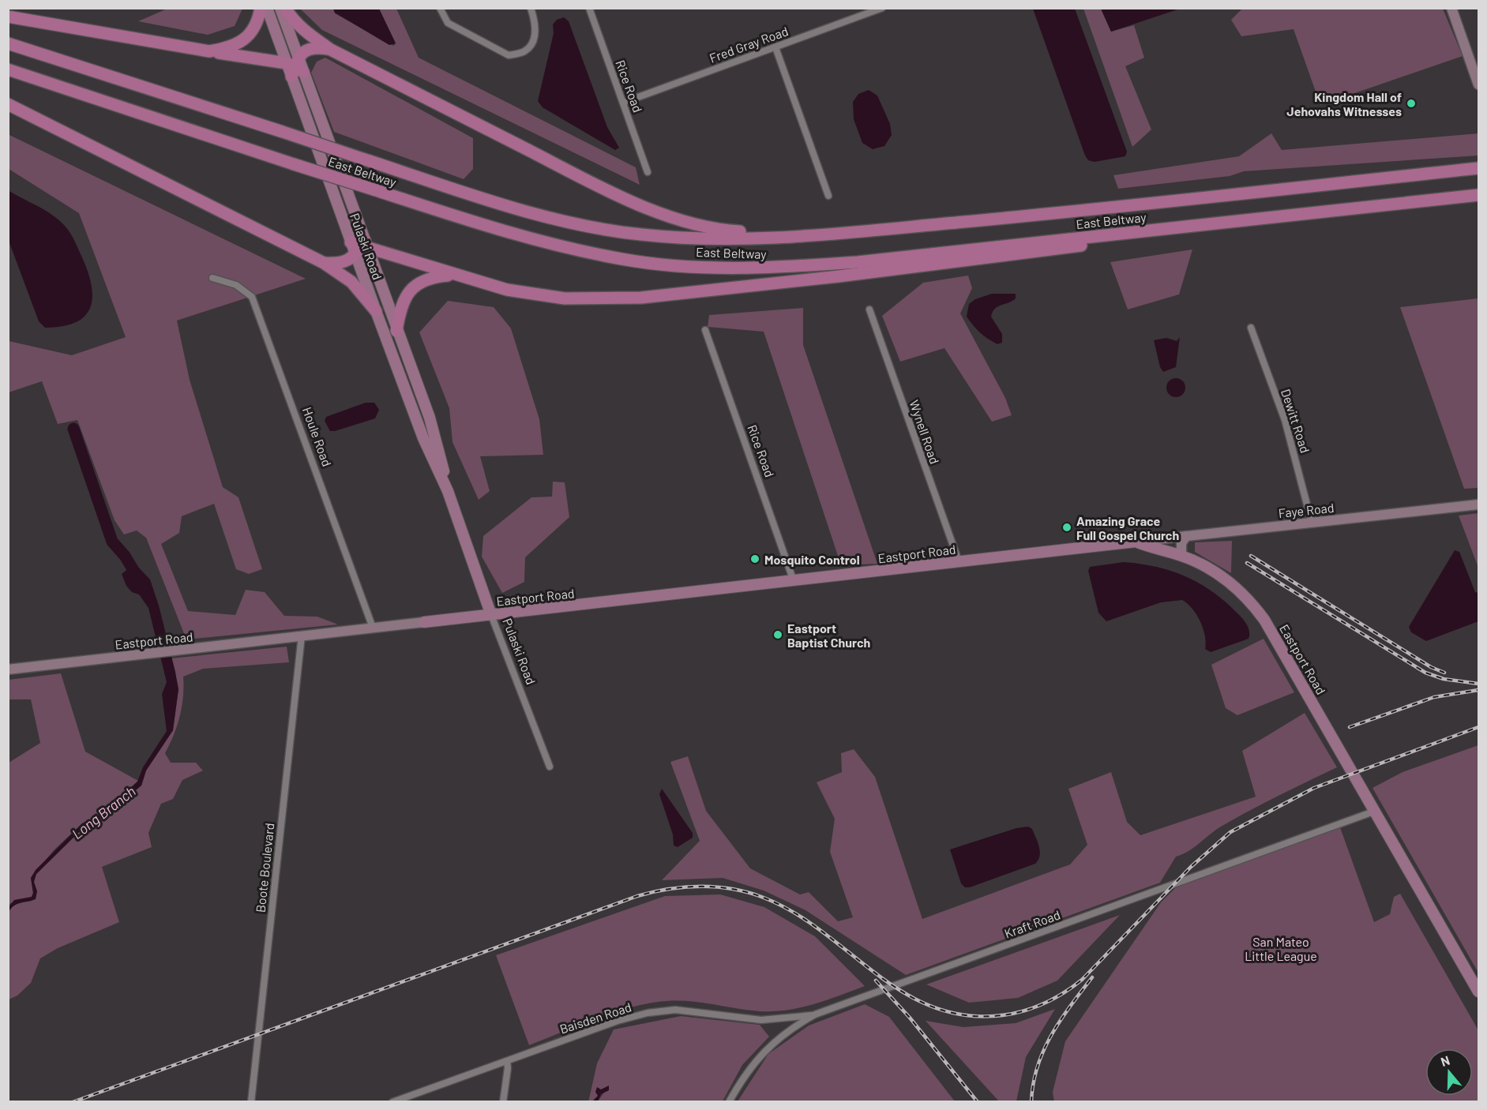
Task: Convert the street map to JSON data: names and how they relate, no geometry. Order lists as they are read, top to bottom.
{
  "streets": {
    "highway": ["East Beltway"],
    "main road": ["Pulaski Road", "Eastport Road"],
    "street": [
      "Fred Gray Road",
      "Rice Road",
      "Dewitt Road",
      "Wynell Road",
      "Houle Road",
      "Faye Road",
      "Boote Boulevard",
      "Kraft Road",
      "Baisden Road"
    ]
  },
  "crossings": [
    ["Fred Gray Road", "Rice Road"],
    ["Rice Road", "Eastport Road"],
    ["Pulaski Road", "Eastport Road"],
    ["Dewitt Road", "Faye Road"],
    ["Wynell Road", "Eastport Road"],
    ["Houle Road", "Eastport Road"],
    ["Faye Road", "Eastport Road"],
    ["Eastport Road", "Boote Boulevard"],
    ["Eastport Road", "Kraft Road"],
    ["Kraft Road", "Baisden Road"]
  ],
  "water": ["Long Branch"],
  "parks": ["San Mateo Little League"],
  "places": [
    "Kingdom Hall of Jehovahs Witnesses",
    "Amazing Grace Full Gospel Church",
    "Mosquito Control",
    "Eastport Baptist Church"
  ],
  "north": "top"
}
